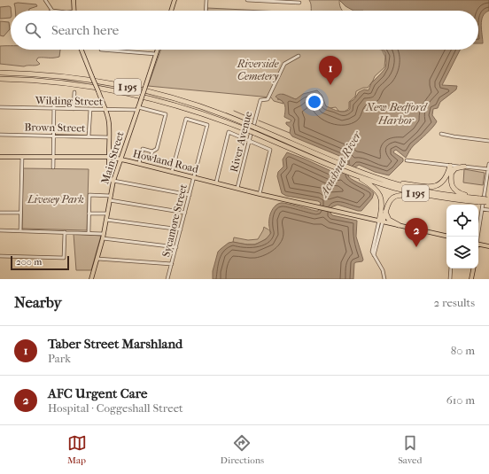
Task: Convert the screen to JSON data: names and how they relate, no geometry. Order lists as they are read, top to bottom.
{
  "streets": {
    "highway": ["I 195"],
    "main road": ["Main Street", "Howland Road"],
    "street": [
      "Wilding Street",
      "Brown Street",
      "River Avenue",
      "Sycamore Street"
    ]
  },
  "crossings": [
    ["Wilding Street", "Main Street"],
    ["River Avenue", "Howland Road"],
    ["Main Street", "Howland Road"],
    ["Howland Road", "Sycamore Street"]
  ],
  "water": ["New Bedford Harbor", "Acushnet River"],
  "parks": ["Riverside Cemetery", "Livesey Park"],
  "scale_bar": "200 m",
  "page": {
    "search": "Search here",
    "pins": ["1", "2"],
    "scale": "200 m",
    "heading": ["Nearby", "2 results"],
    "list": [
      {
        "mark": "1",
        "name": "Taber Street Marshland",
        "note": "Park",
        "value": "80 m"
      },
      {
        "mark": "2",
        "name": "AFC Urgent Care",
        "note": "Hospital · Coggeshall Street",
        "value": "610 m"
      }
    ],
    "nav": ["Map", "Directions", "Saved"]
  }
}
